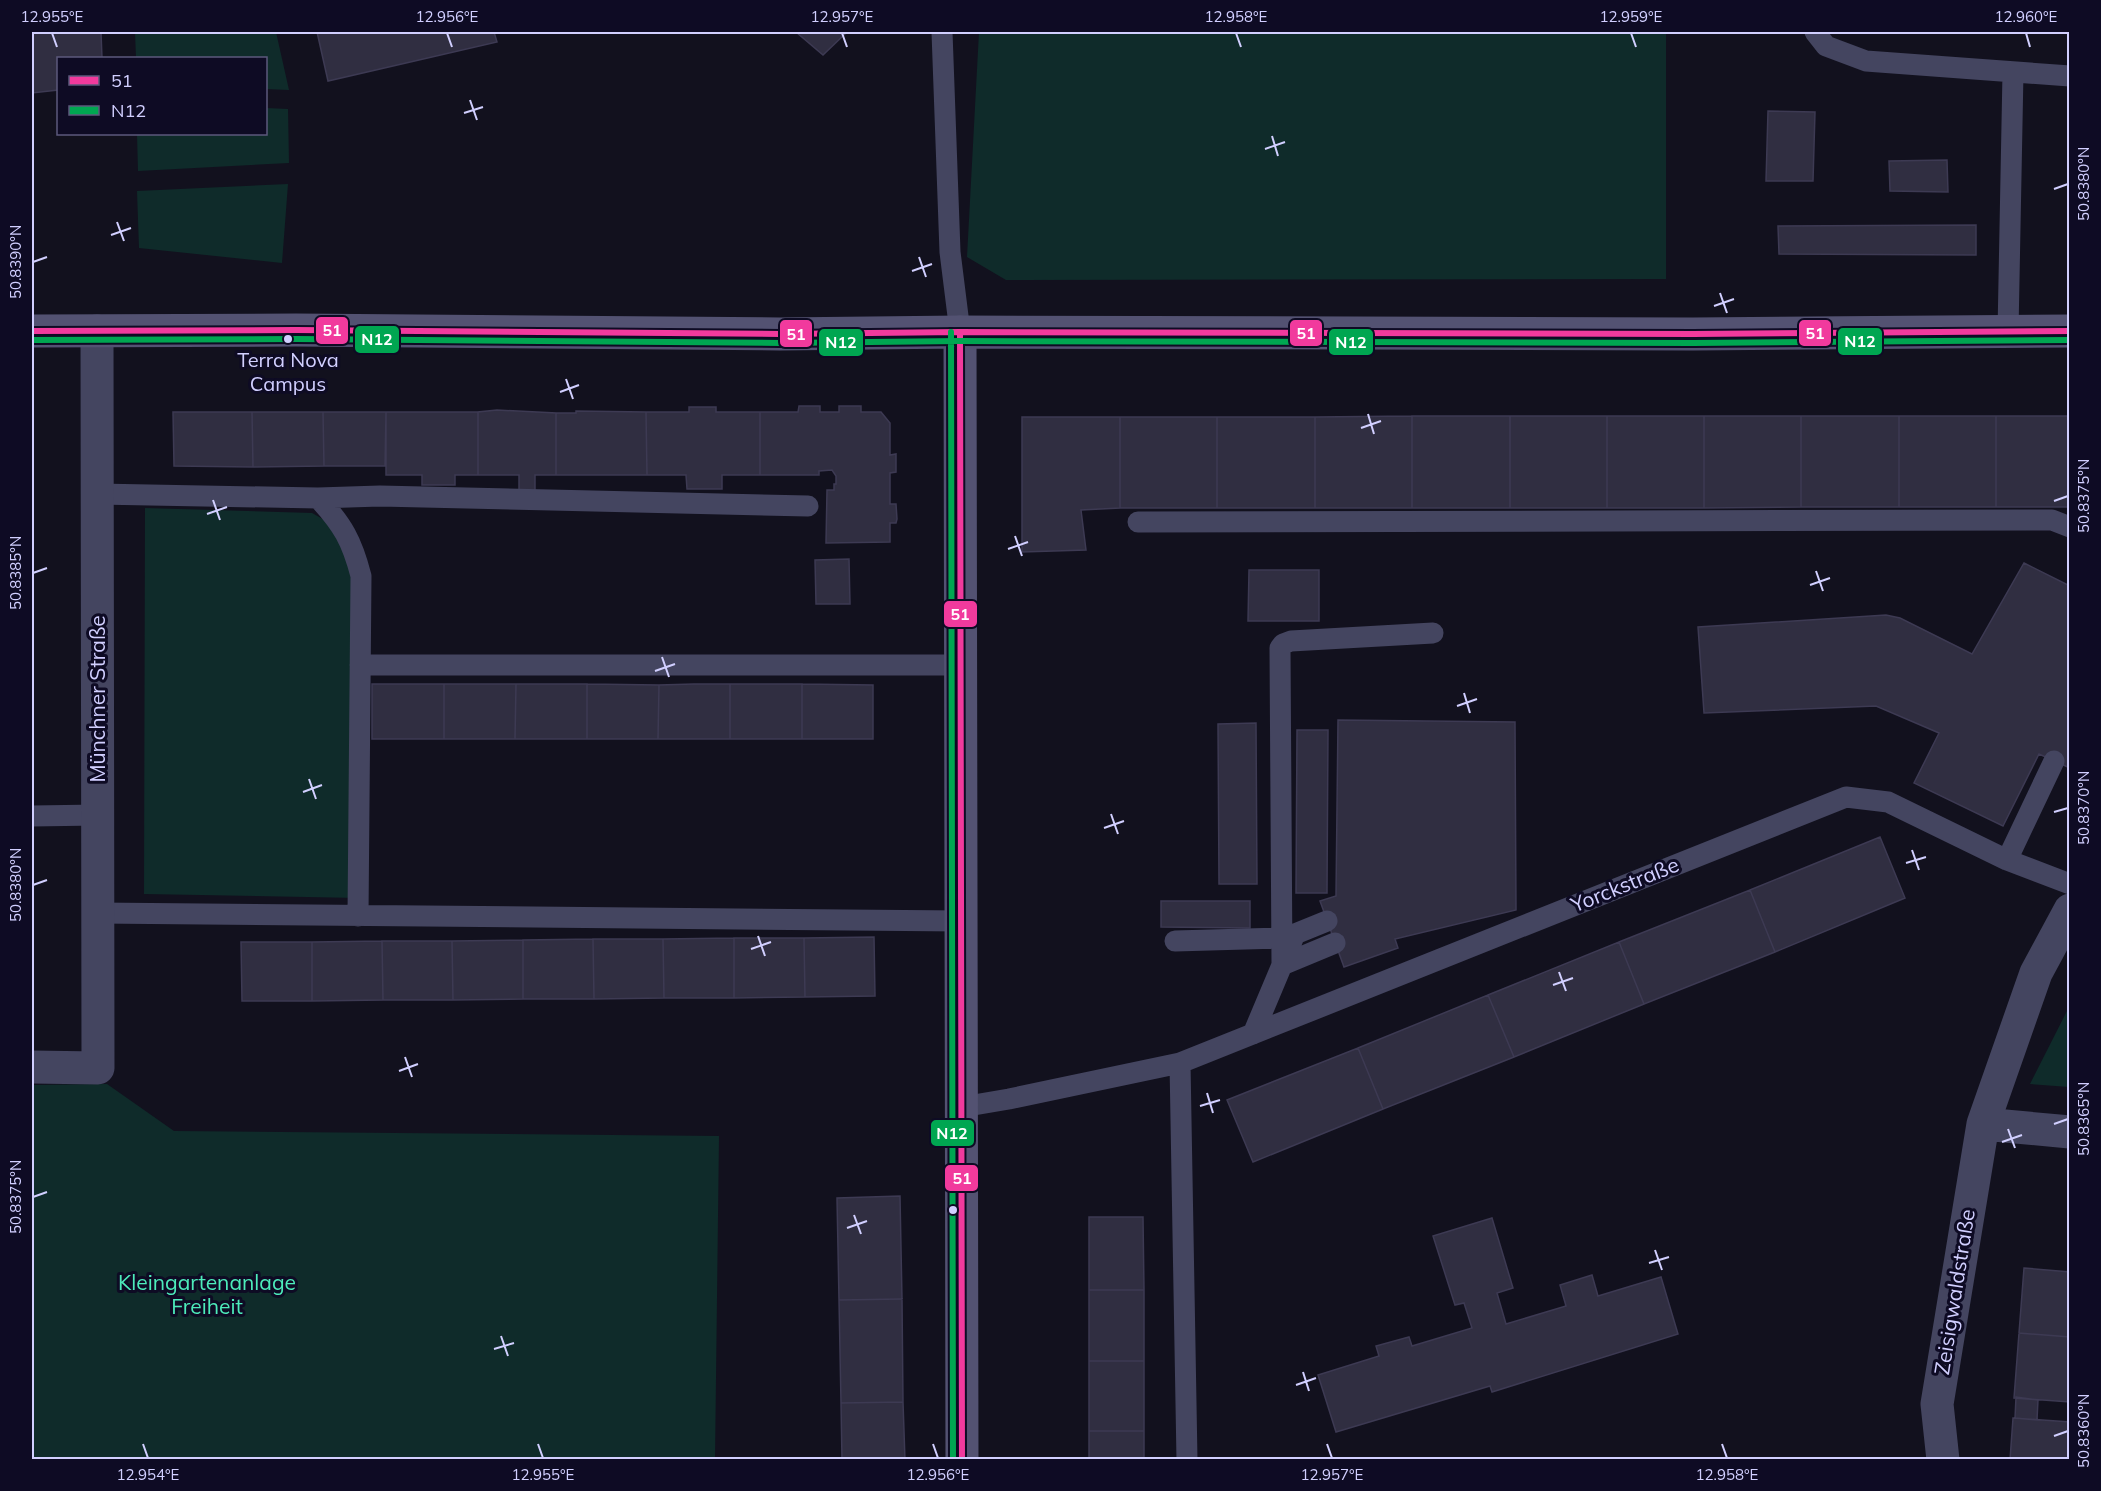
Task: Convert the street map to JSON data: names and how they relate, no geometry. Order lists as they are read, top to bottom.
{
  "streets": {
    "street": ["Münchner Straße", "Zeisigwaldstraße"],
    "lane": ["Yorckstraße"]
  },
  "parks": ["Kleingartenanlage Freiheit"],
  "places": ["Terra Nova Campus"],
  "lines": ["transit line 51", "transit line N12"],
  "legend": ["51", "N12"],
  "coordinates": [
    "12.955°E",
    "12.956°E",
    "12.957°E",
    "12.958°E",
    "12.959°E",
    "12.960°E",
    "50.8380°N",
    "50.8390°N",
    "50.8375°N",
    "50.8385°N",
    "50.8370°N",
    "50.8365°N",
    "50.8360°N",
    "12.954°E"
  ]
}
